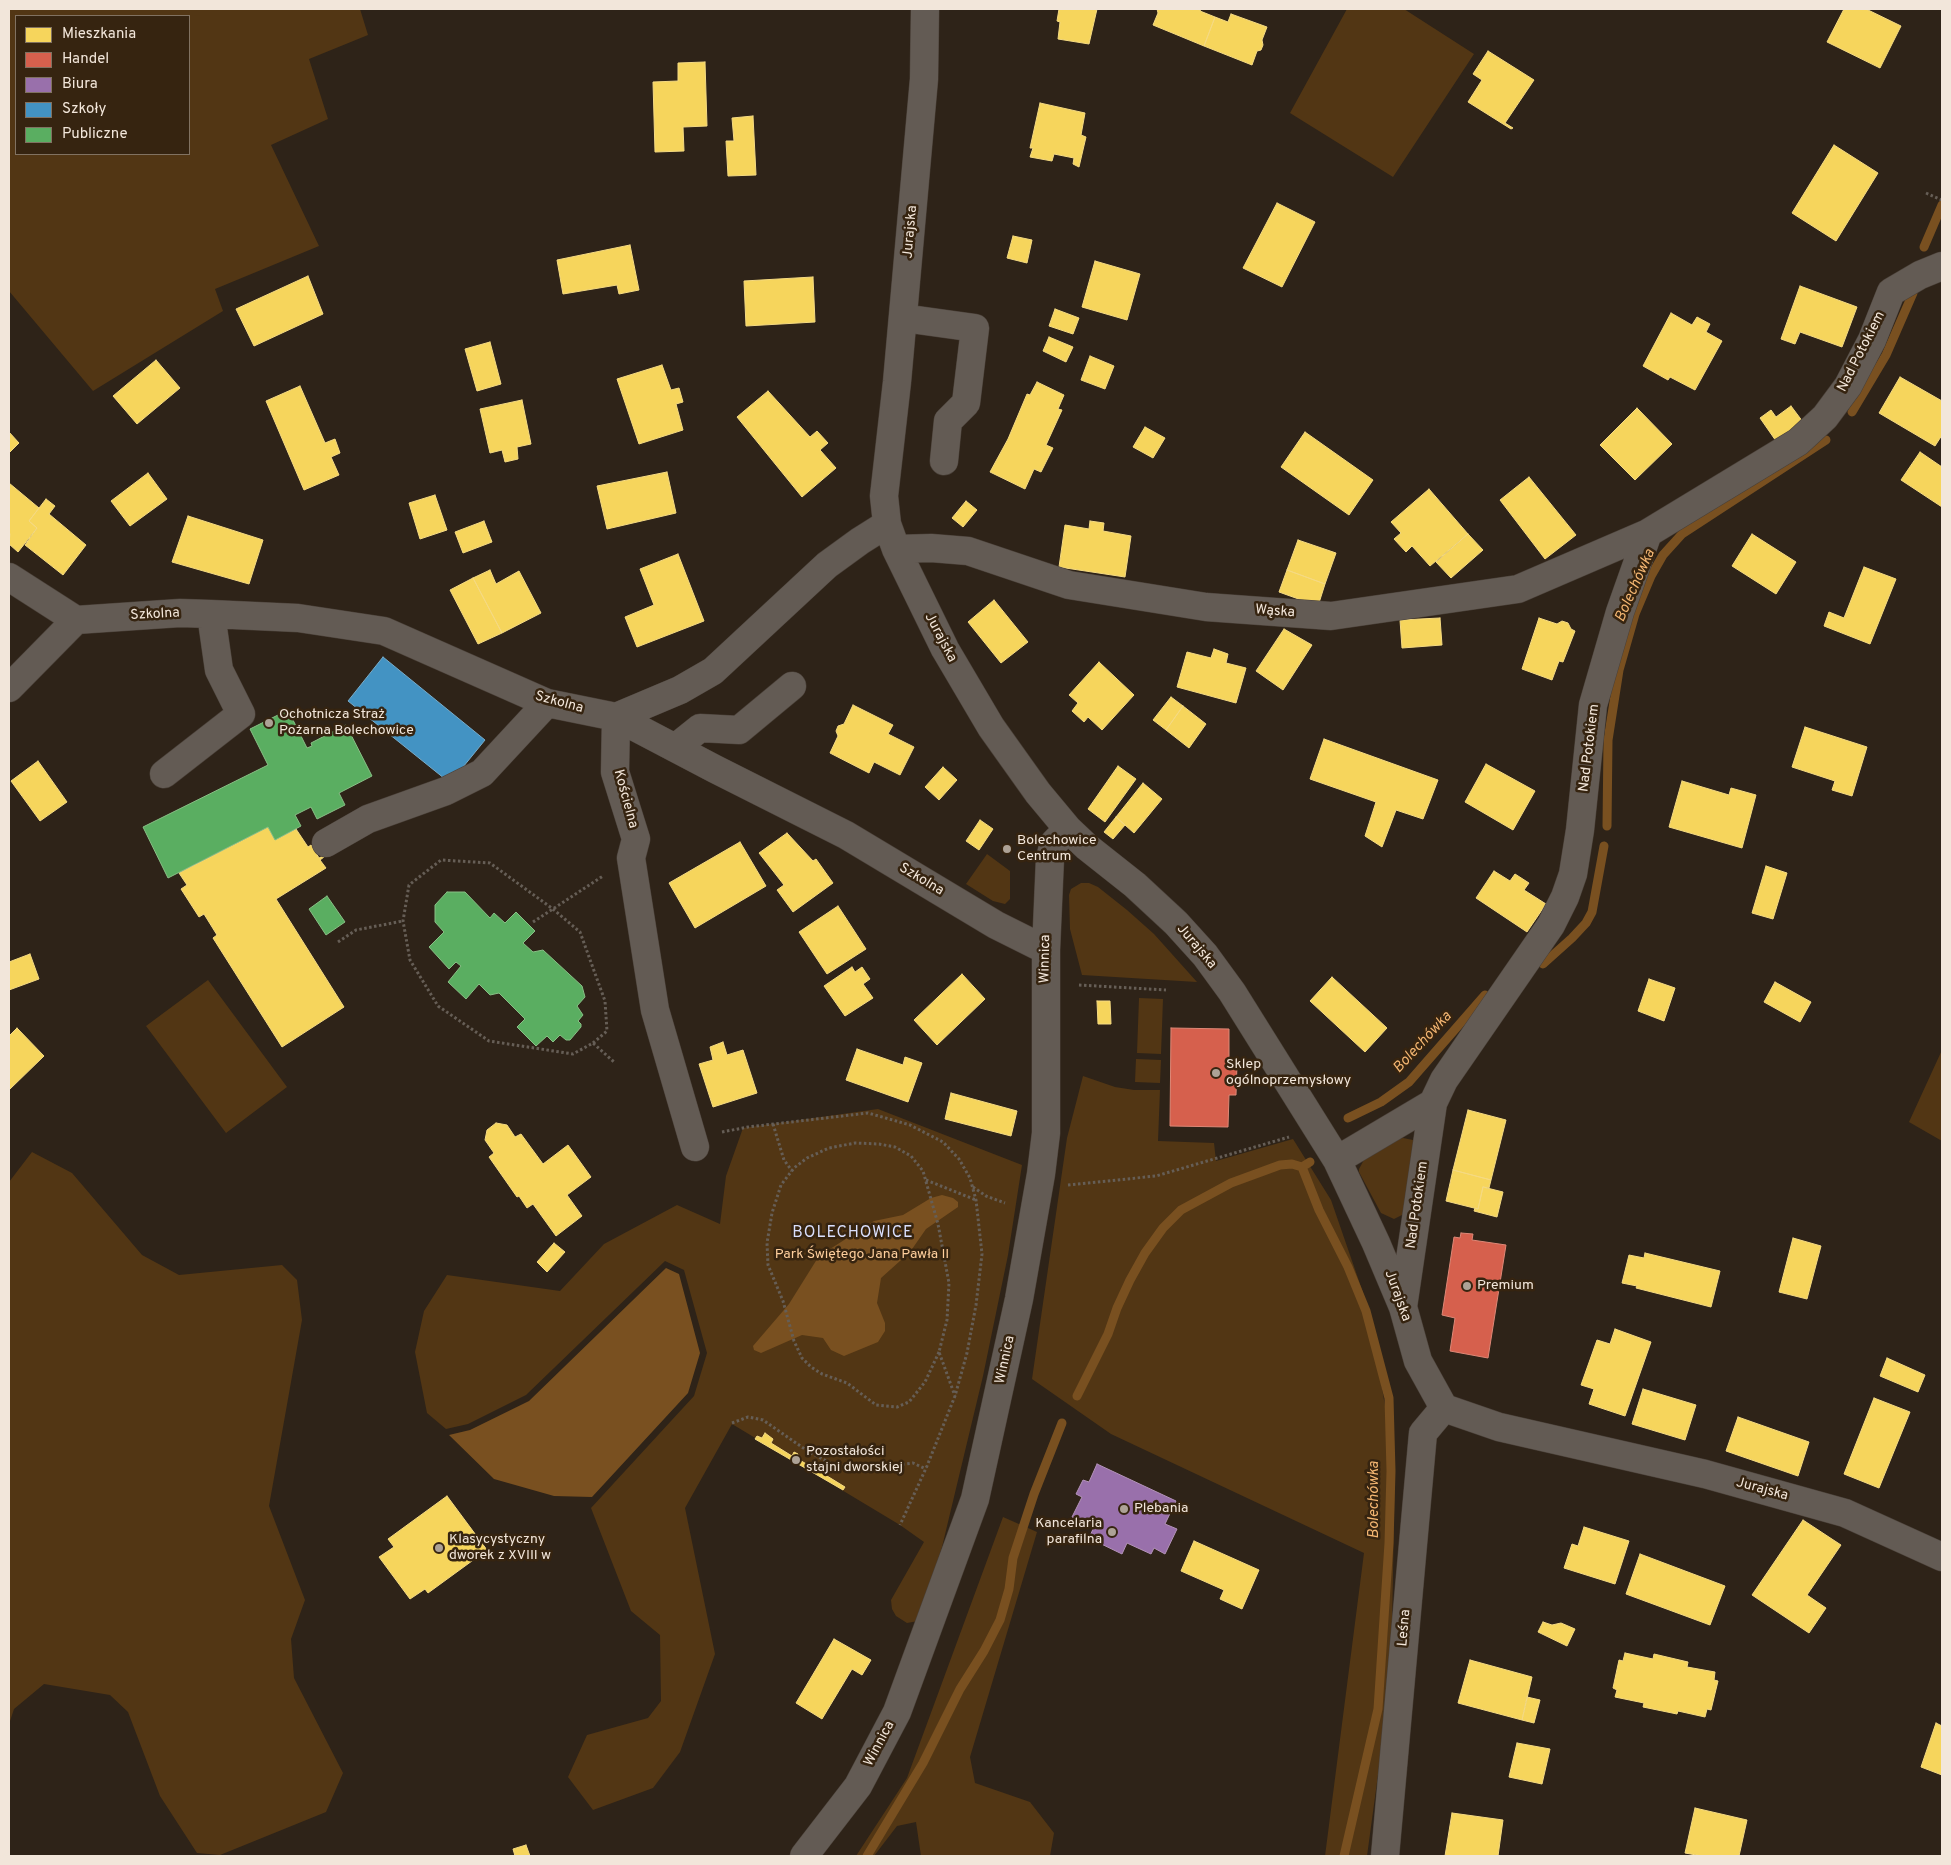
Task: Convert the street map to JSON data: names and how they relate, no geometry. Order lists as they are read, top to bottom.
{
  "streets": {
    "street": [
      "Jurajska",
      "Nad Potokiem",
      "Wąska",
      "Szkolna",
      "Kościelna",
      "Winnica",
      "Leśna"
    ]
  },
  "crossings": [
    ["Jurajska", "Nad Potokiem"],
    ["Jurajska", "Wąska"],
    ["Jurajska", "Winnica"],
    ["Jurajska", "Leśna"],
    ["Nad Potokiem", "Wąska"],
    ["Szkolna", "Kościelna"],
    ["Szkolna", "Winnica"]
  ],
  "districts": ["BOLECHOWICE"],
  "water": ["Bolechówka"],
  "parks": ["Park Świętego Jana Pawła II"],
  "places": [
    "Ochotnicza Straż Pożarna Bolechowice",
    "Bolechowice Centrum",
    "Sklep ogólnoprzemysłowy",
    "Premium",
    "Pozostałości stajni dworskiej",
    "Plebania",
    "Kancelaria parafilna",
    "Klasycystyczny dworek z XVIII w"
  ],
  "legend": [
    "Mieszkania",
    "Handel",
    "Biura",
    "Szkoły",
    "Publiczne"
  ]
}
